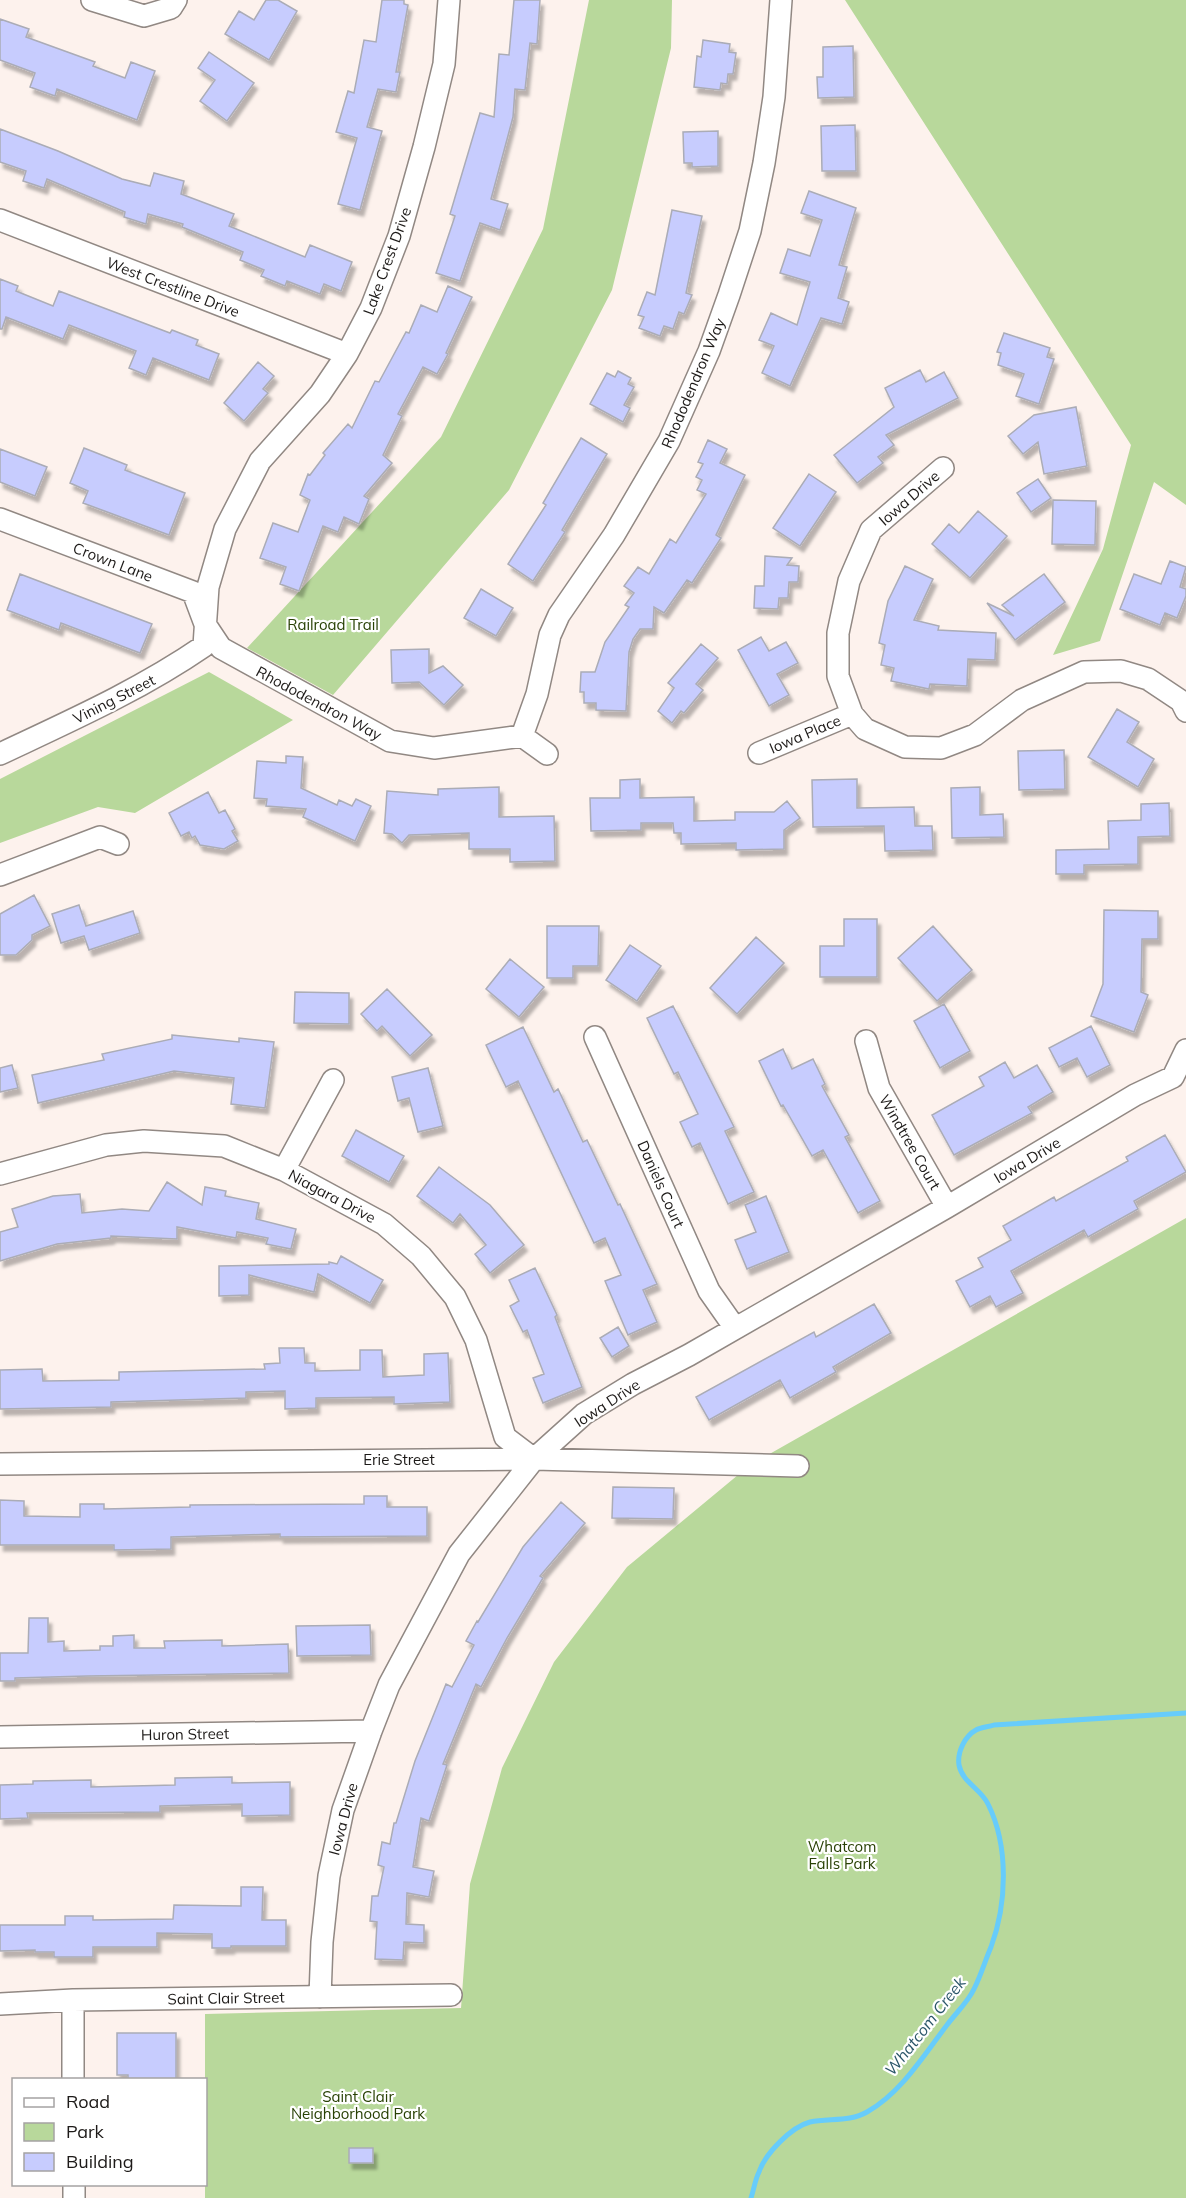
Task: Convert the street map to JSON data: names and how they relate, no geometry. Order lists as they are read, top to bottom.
{
  "streets": {
    "street": [
      "Lake Crest Drive",
      "West Crestline Drive",
      "Rhododendron Way",
      "Iowa Drive",
      "Crown Lane",
      "Vining Street",
      "Iowa Place",
      "Windtree Court",
      "Daniels Court",
      "Niagara Drive",
      "Erie Street",
      "Huron Street",
      "Saint Clair Street"
    ]
  },
  "crossings": [
    ["Lake Crest Drive", "West Crestline Drive"],
    ["Lake Crest Drive", "Rhododendron Way"],
    ["Lake Crest Drive", "Crown Lane"],
    ["Lake Crest Drive", "Vining Street"],
    ["Rhododendron Way", "Crown Lane"],
    ["Rhododendron Way", "Vining Street"],
    ["Iowa Drive", "Iowa Place"],
    ["Iowa Drive", "Windtree Court"],
    ["Iowa Drive", "Daniels Court"],
    ["Iowa Drive", "Niagara Drive"],
    ["Iowa Drive", "Erie Street"],
    ["Iowa Drive", "Huron Street"],
    ["Iowa Drive", "Saint Clair Street"],
    ["Crown Lane", "Vining Street"],
    ["Niagara Drive", "Erie Street"]
  ],
  "water": ["Whatcom Creek"],
  "parks": ["Railroad Trail", "Whatcom Falls Park", "Saint Clair Neighborhood Park"],
  "legend": ["Road", "Park", "Building"]
}
